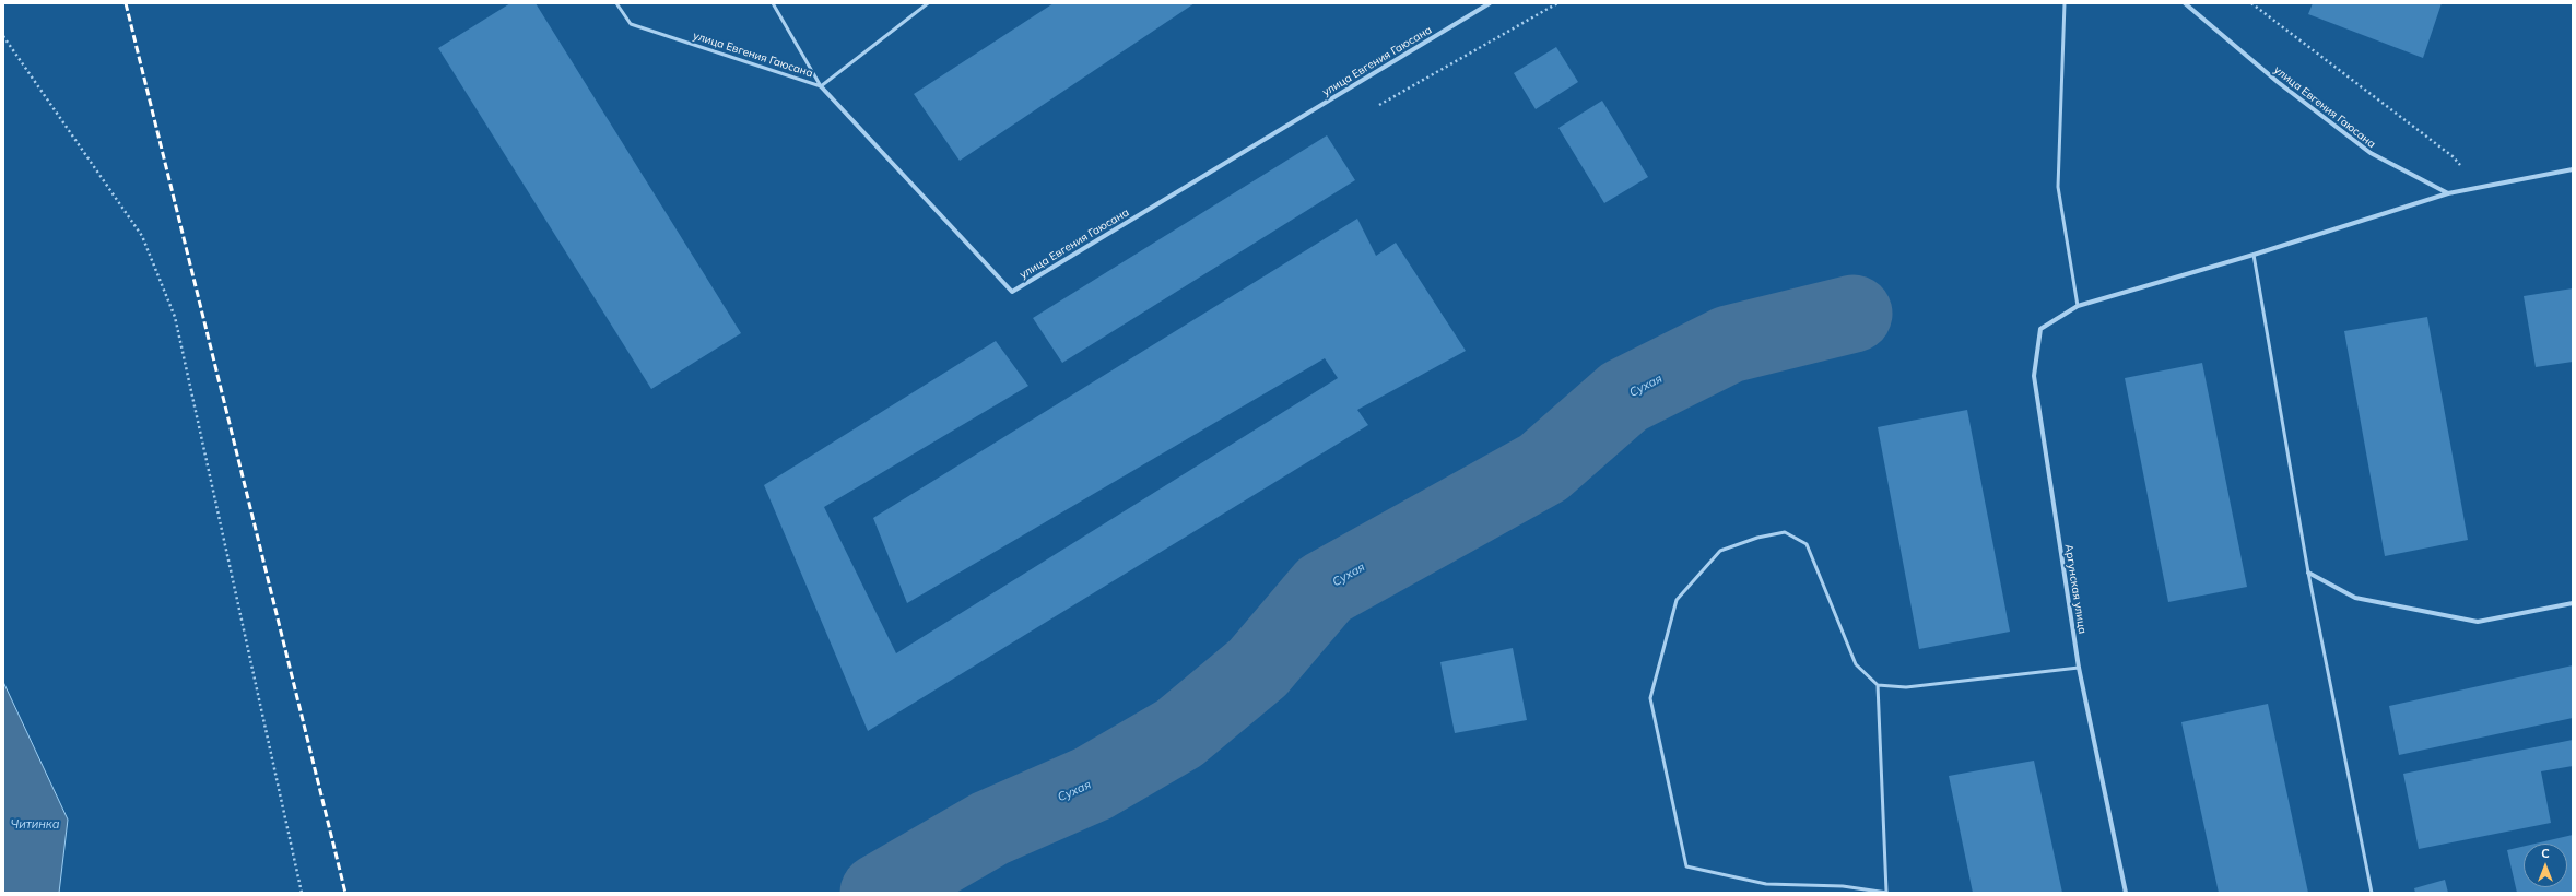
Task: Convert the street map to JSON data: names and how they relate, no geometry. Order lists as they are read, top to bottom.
{
  "streets": {
    "street": ["улица Евгения Гаюсана", "Аргунская улица"]
  },
  "water": ["Сухая", "Читинка"],
  "north": "top"
}
